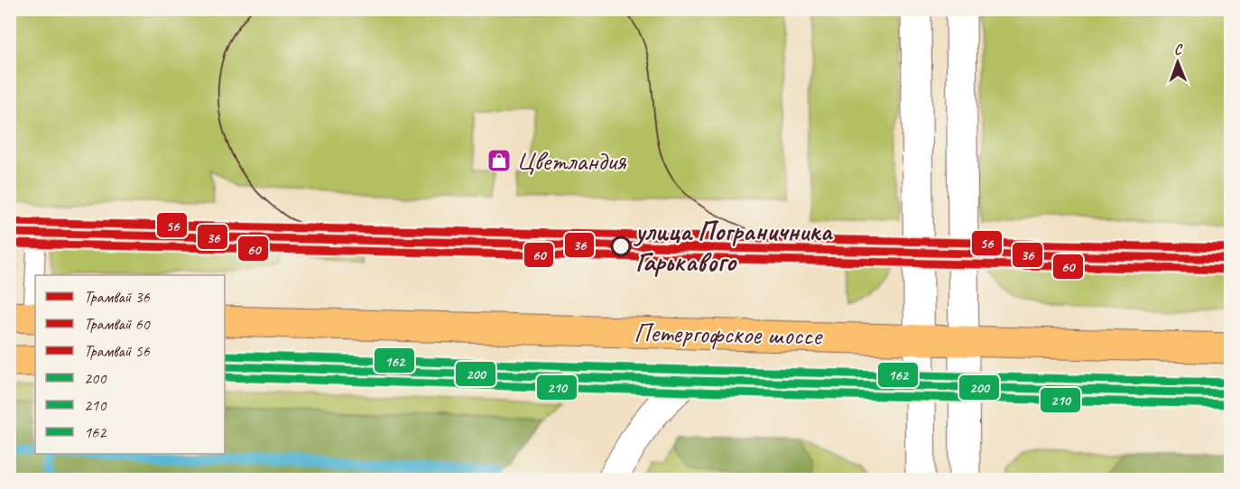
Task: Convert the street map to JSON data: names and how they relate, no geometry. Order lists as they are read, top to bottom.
{
  "streets": {
    "main road": ["Петергофское шоссе"]
  },
  "places": {
    "shop": ["Цветландия"],
    "other": ["улица Пограничника Гарькавого"]
  },
  "lines": [
    "tram line 56",
    "tram line 36",
    "tram line 60",
    "transit line 162",
    "transit line 200",
    "transit line 210"
  ],
  "legend": [
    "Трамвай 36",
    "Трамвай 60",
    "Трамвай 56",
    "200",
    "210",
    "162"
  ],
  "north": "top"
}
